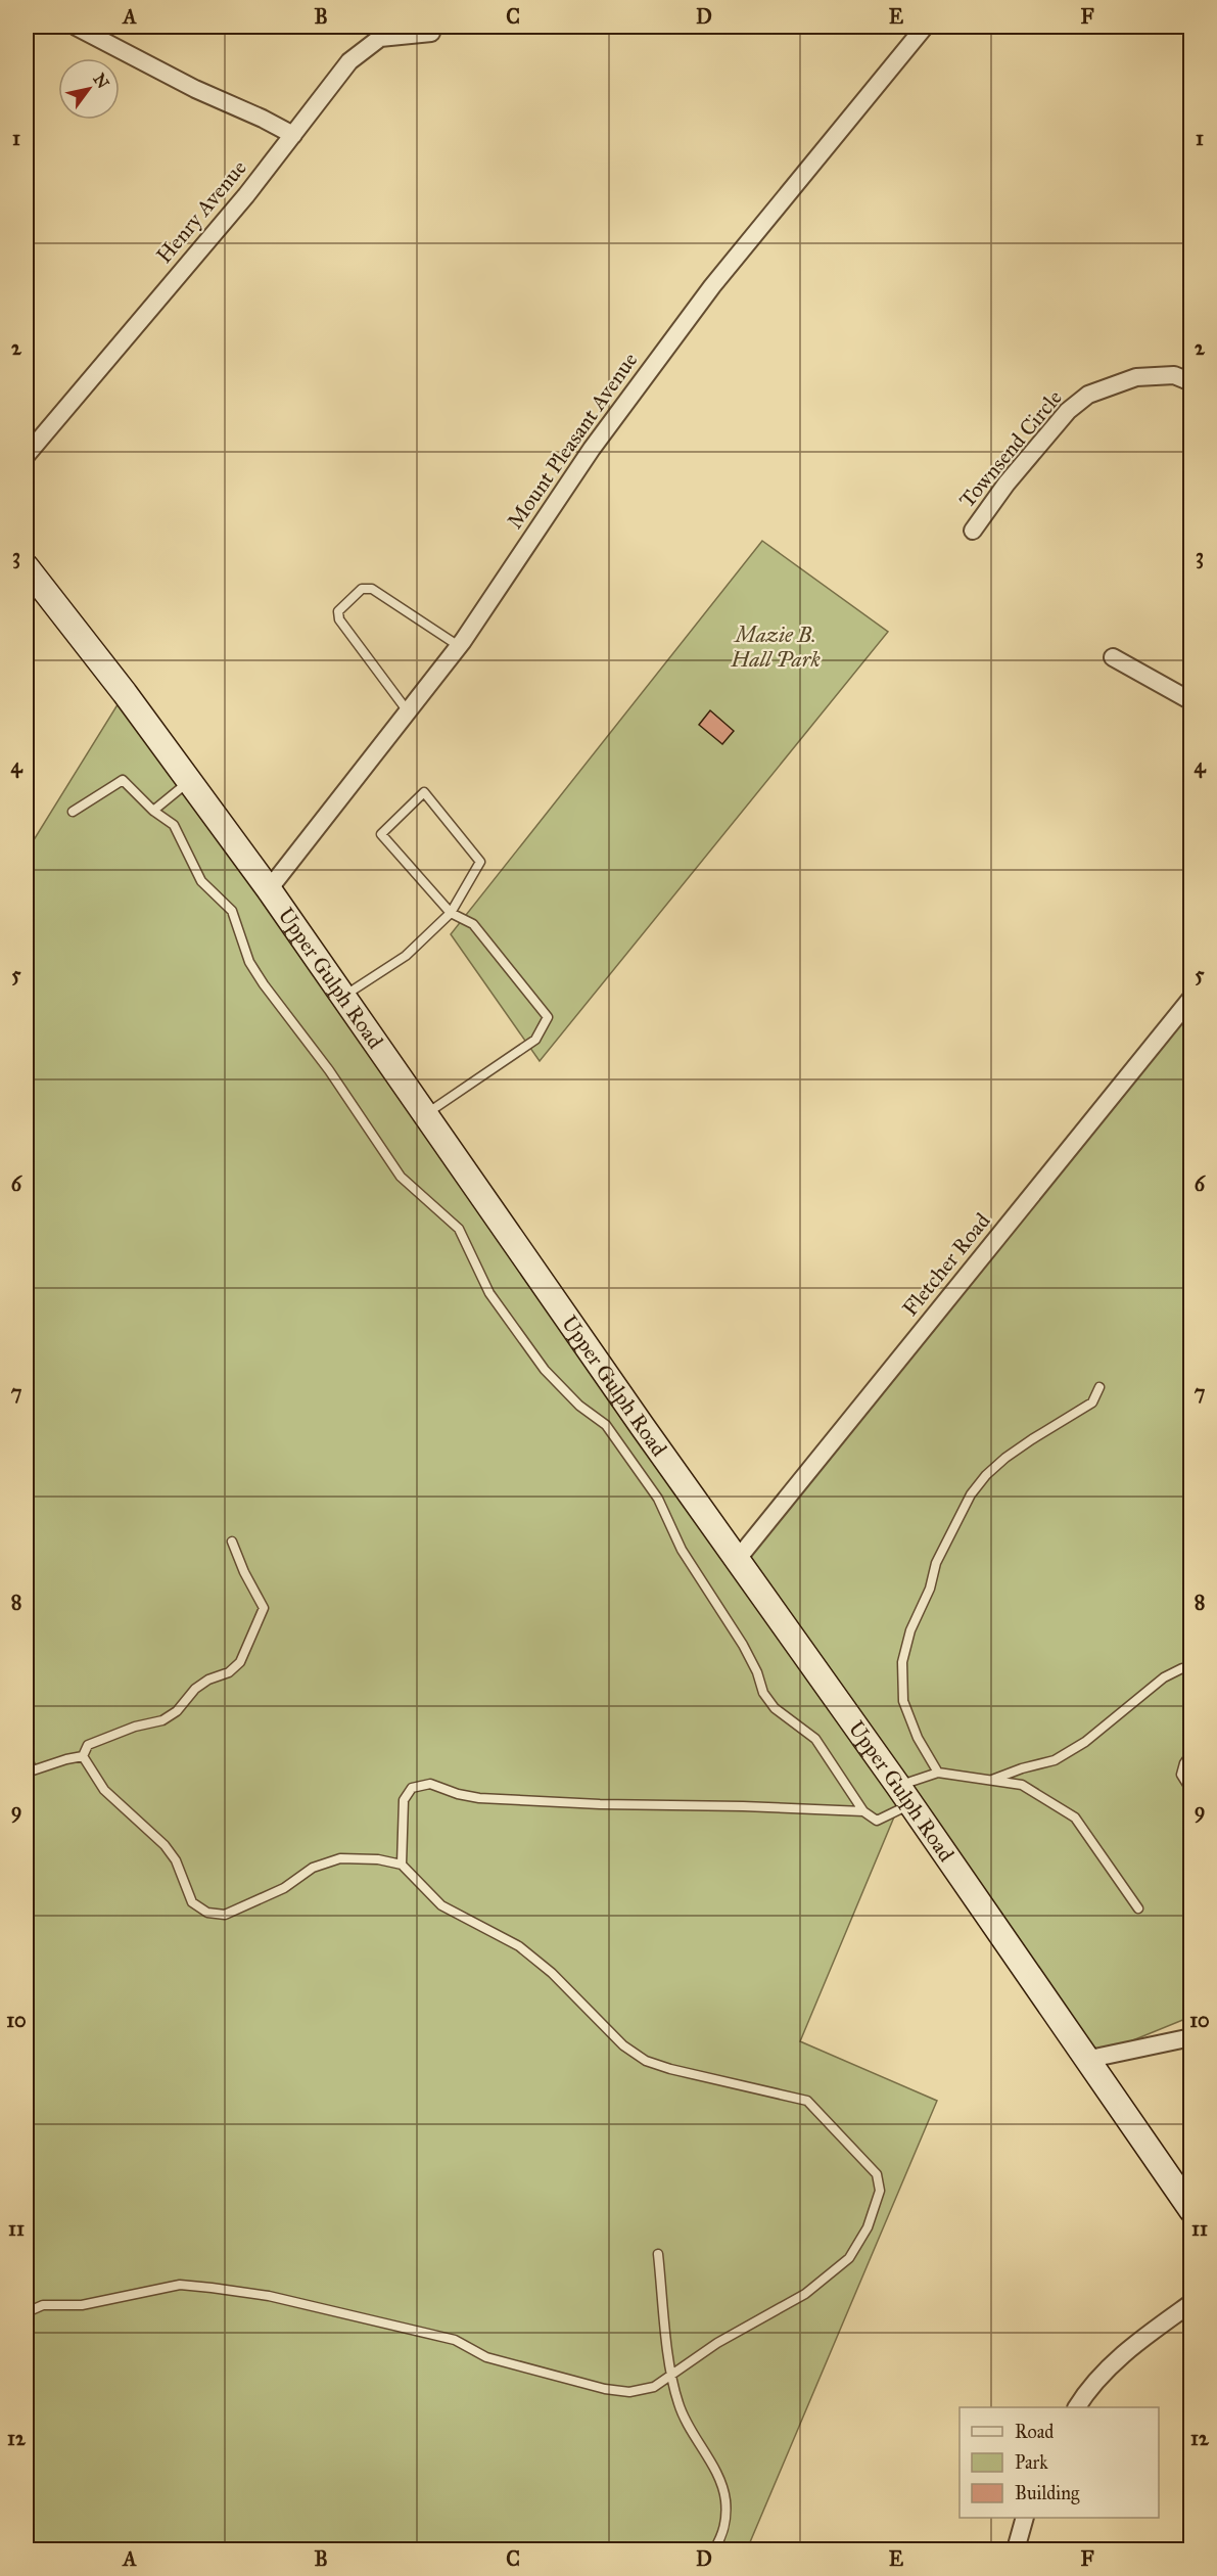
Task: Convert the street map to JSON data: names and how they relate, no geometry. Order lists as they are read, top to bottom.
{
  "streets": {
    "street": [
      "Henry Avenue",
      "Mount Pleasant Avenue",
      "Townsend Circle",
      "Upper Gulph Road",
      "Fletcher Road"
    ]
  },
  "crossings": [
    ["Mount Pleasant Avenue", "Upper Gulph Road"],
    ["Upper Gulph Road", "Fletcher Road"]
  ],
  "parks": ["Mazie B. Hall Park"],
  "legend": ["Road", "Park", "Building"],
  "north": "top right",
  "grid": {
    "columns": [
      "A",
      "B",
      "C",
      "D",
      "E",
      "F"
    ],
    "rows": [
      "1",
      "2",
      "3",
      "4",
      "5",
      "6",
      "7",
      "8",
      "9",
      "10",
      "11",
      "12"
    ]
  }
}
